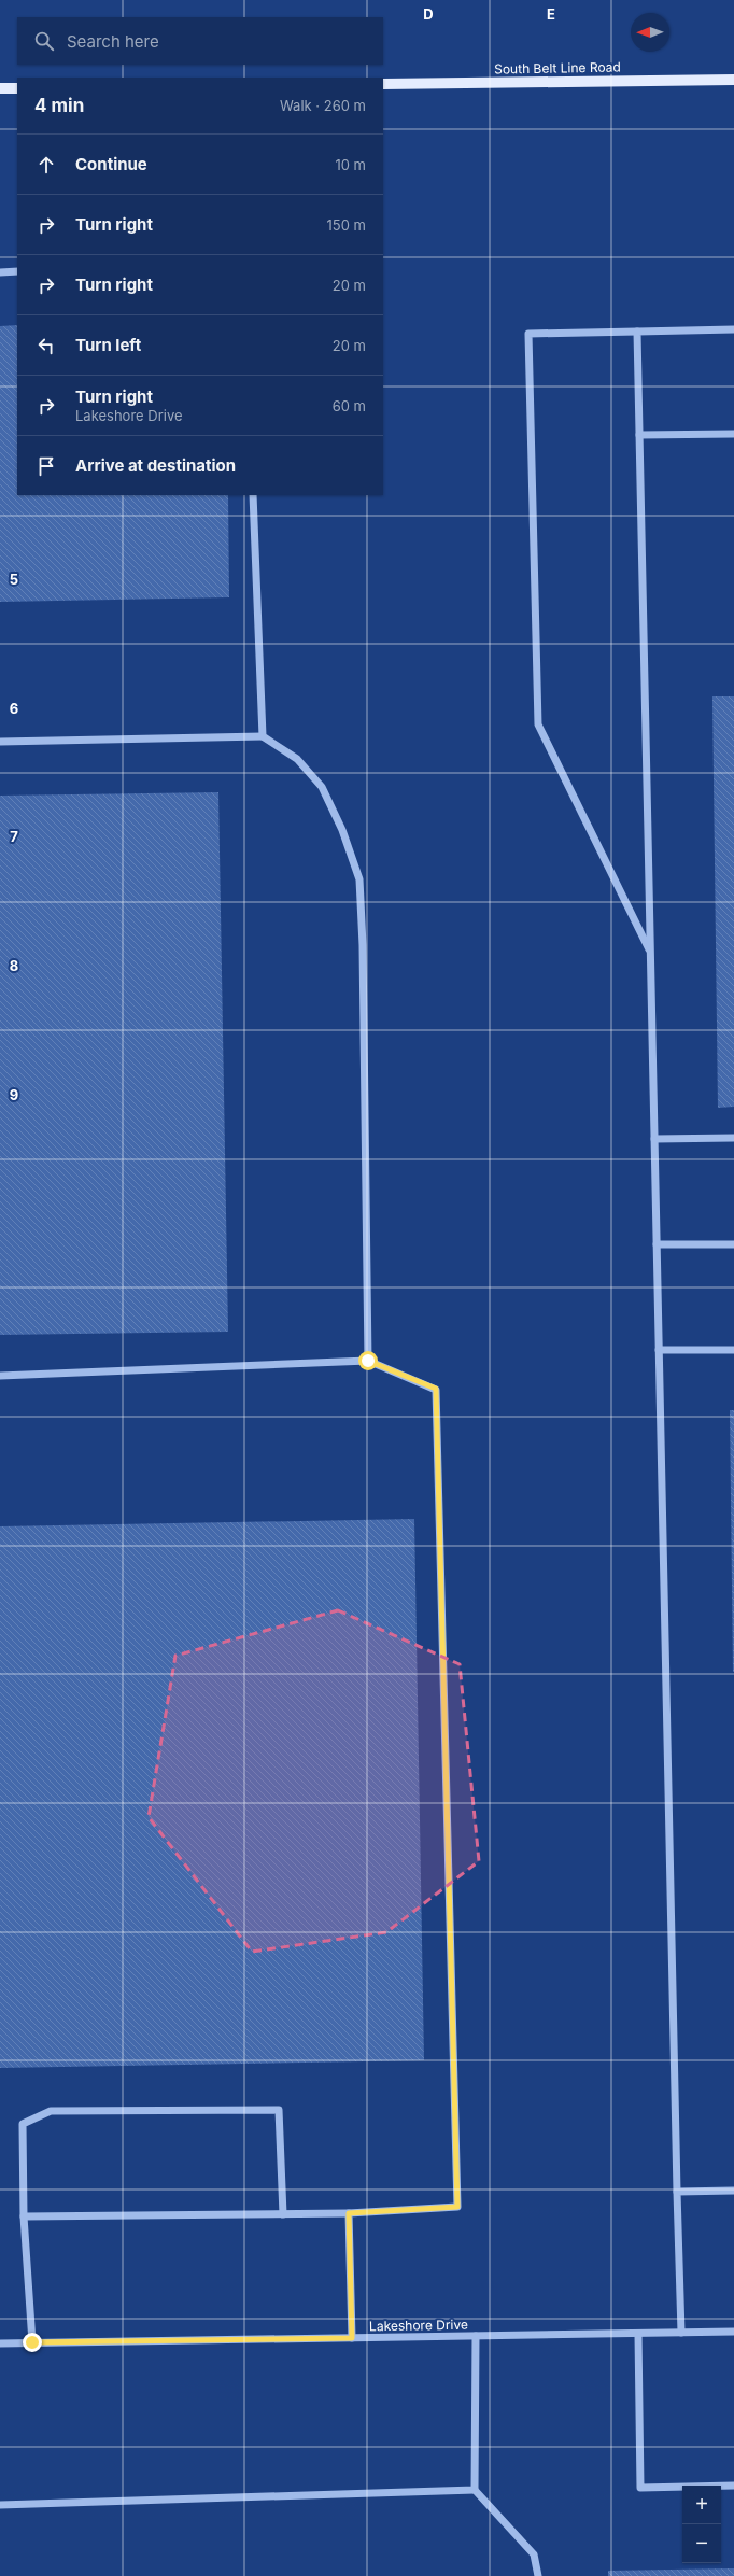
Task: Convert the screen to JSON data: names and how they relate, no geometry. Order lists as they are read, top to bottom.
{
  "streets": {
    "main road": ["South Belt Line Road"],
    "street": ["Lakeshore Drive"]
  },
  "north": "left",
  "page": {
    "search": "Search here",
    "heading": ["4 min", "Walk · 260 m"],
    "list": [
      ["Continue", "10 m"],
      ["Turn right", "150 m"],
      ["Turn right", "20 m"],
      ["Turn left", "20 m"],
      ["Turn right", "Lakeshore Drive", "60 m"],
      "Arrive at destination"
    ],
    "map_buttons": ["+", "−"]
  },
  "grid": {
    "columns": ["D", "E"],
    "rows": [
      "5",
      "6",
      "7",
      "8",
      "9"
    ]
  }
}
